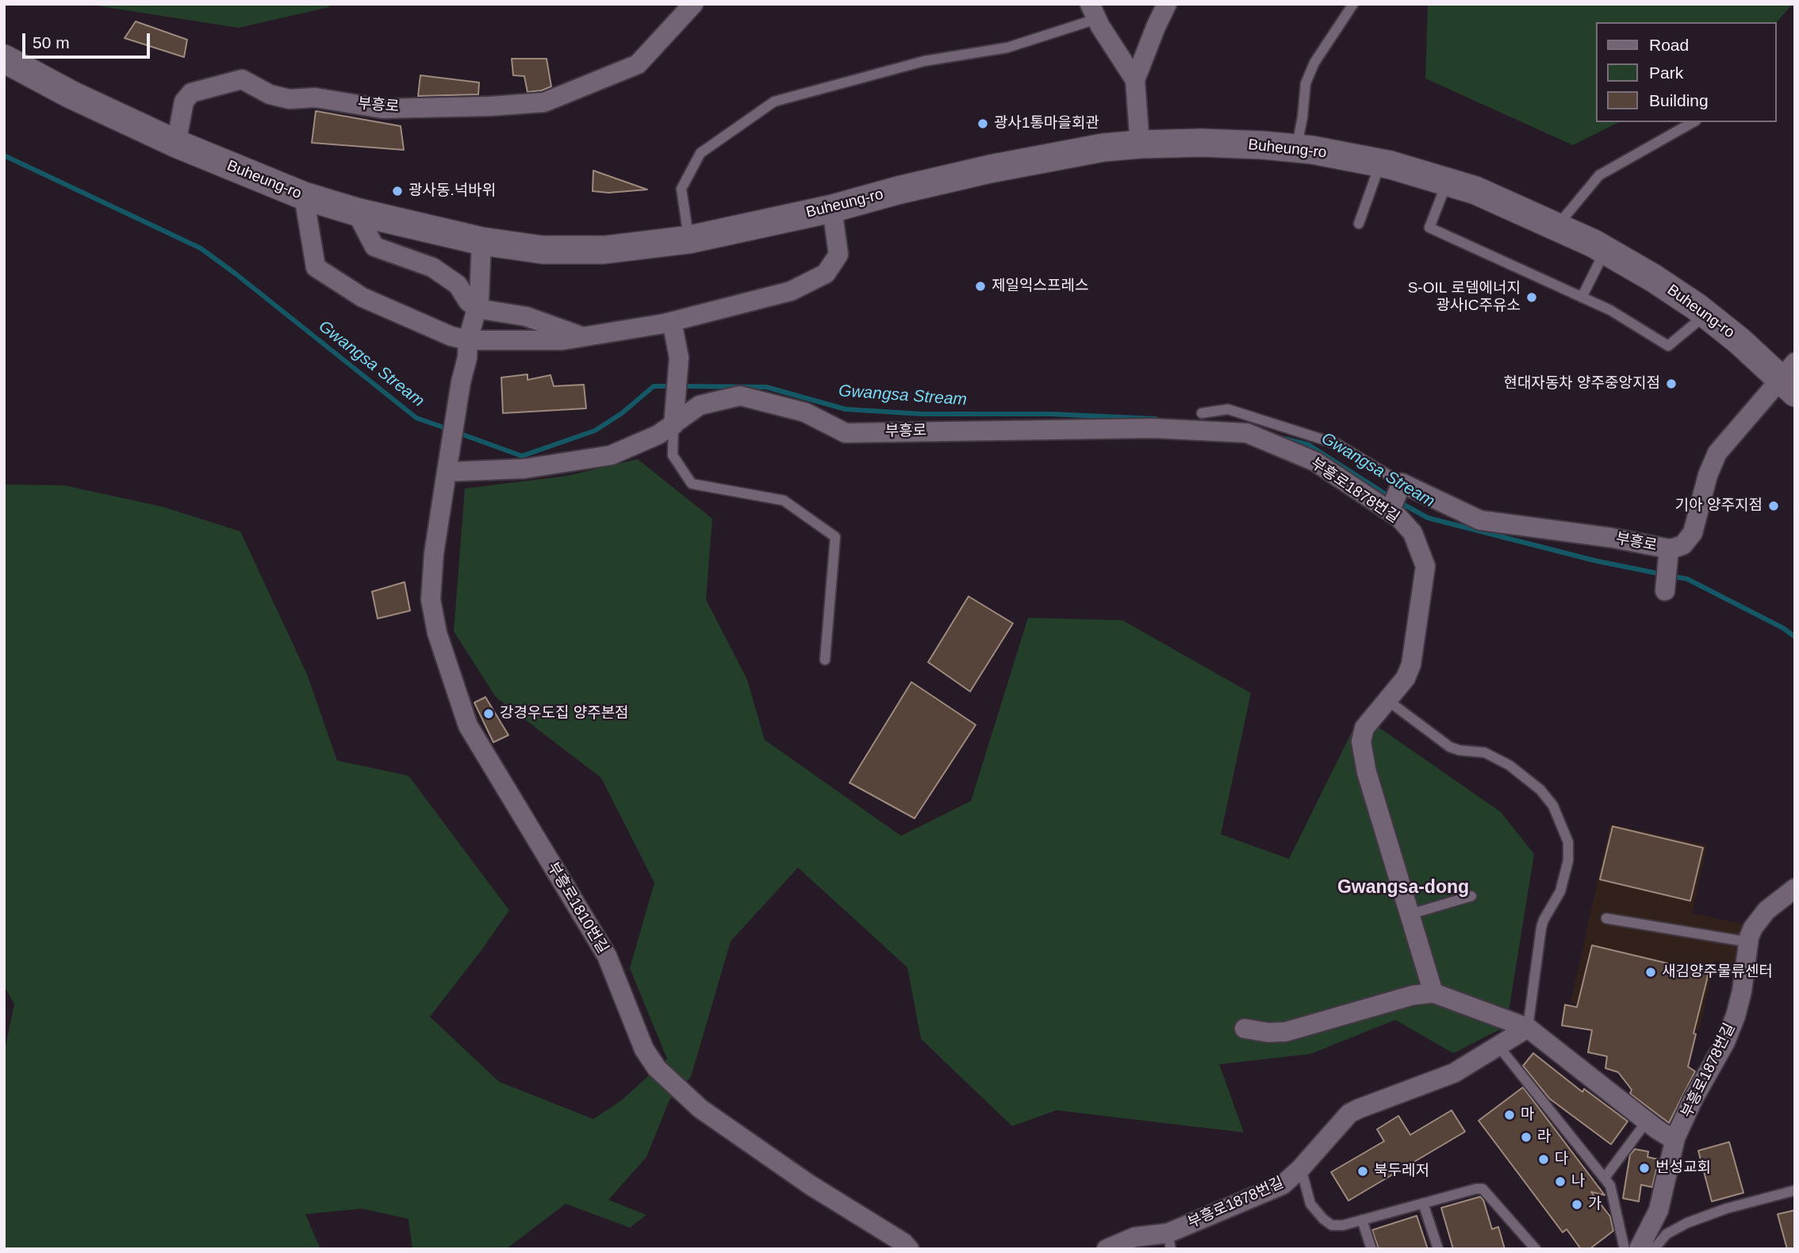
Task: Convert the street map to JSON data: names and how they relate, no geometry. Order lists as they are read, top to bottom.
{
  "streets": {
    "main road": ["Buheung-ro"],
    "street": ["부흥로", "부흥로1878번길", "부흥로1810번길"]
  },
  "crossings": [
    ["부흥로", "Buheung-ro"],
    ["부흥로", "부흥로1878번길"],
    ["부흥로", "부흥로1810번길"]
  ],
  "districts": ["Gwangsa-dong"],
  "water": ["Gwangsa Stream"],
  "places": [
    "광사1통마을회관",
    "광사동.넉바위",
    "제일익스프레스",
    "S-OIL 로뎀에너지 광사IC주유소",
    "현대자동차 양주중앙지점",
    "기아 양주지점",
    "강경우도집 양주본점",
    "새김양주물류센터",
    "마",
    "라",
    "다",
    "번성교회",
    "북두레저",
    "나",
    "가"
  ],
  "legend": ["Road", "Park", "Building"],
  "scale_bar": "50 m"
}
